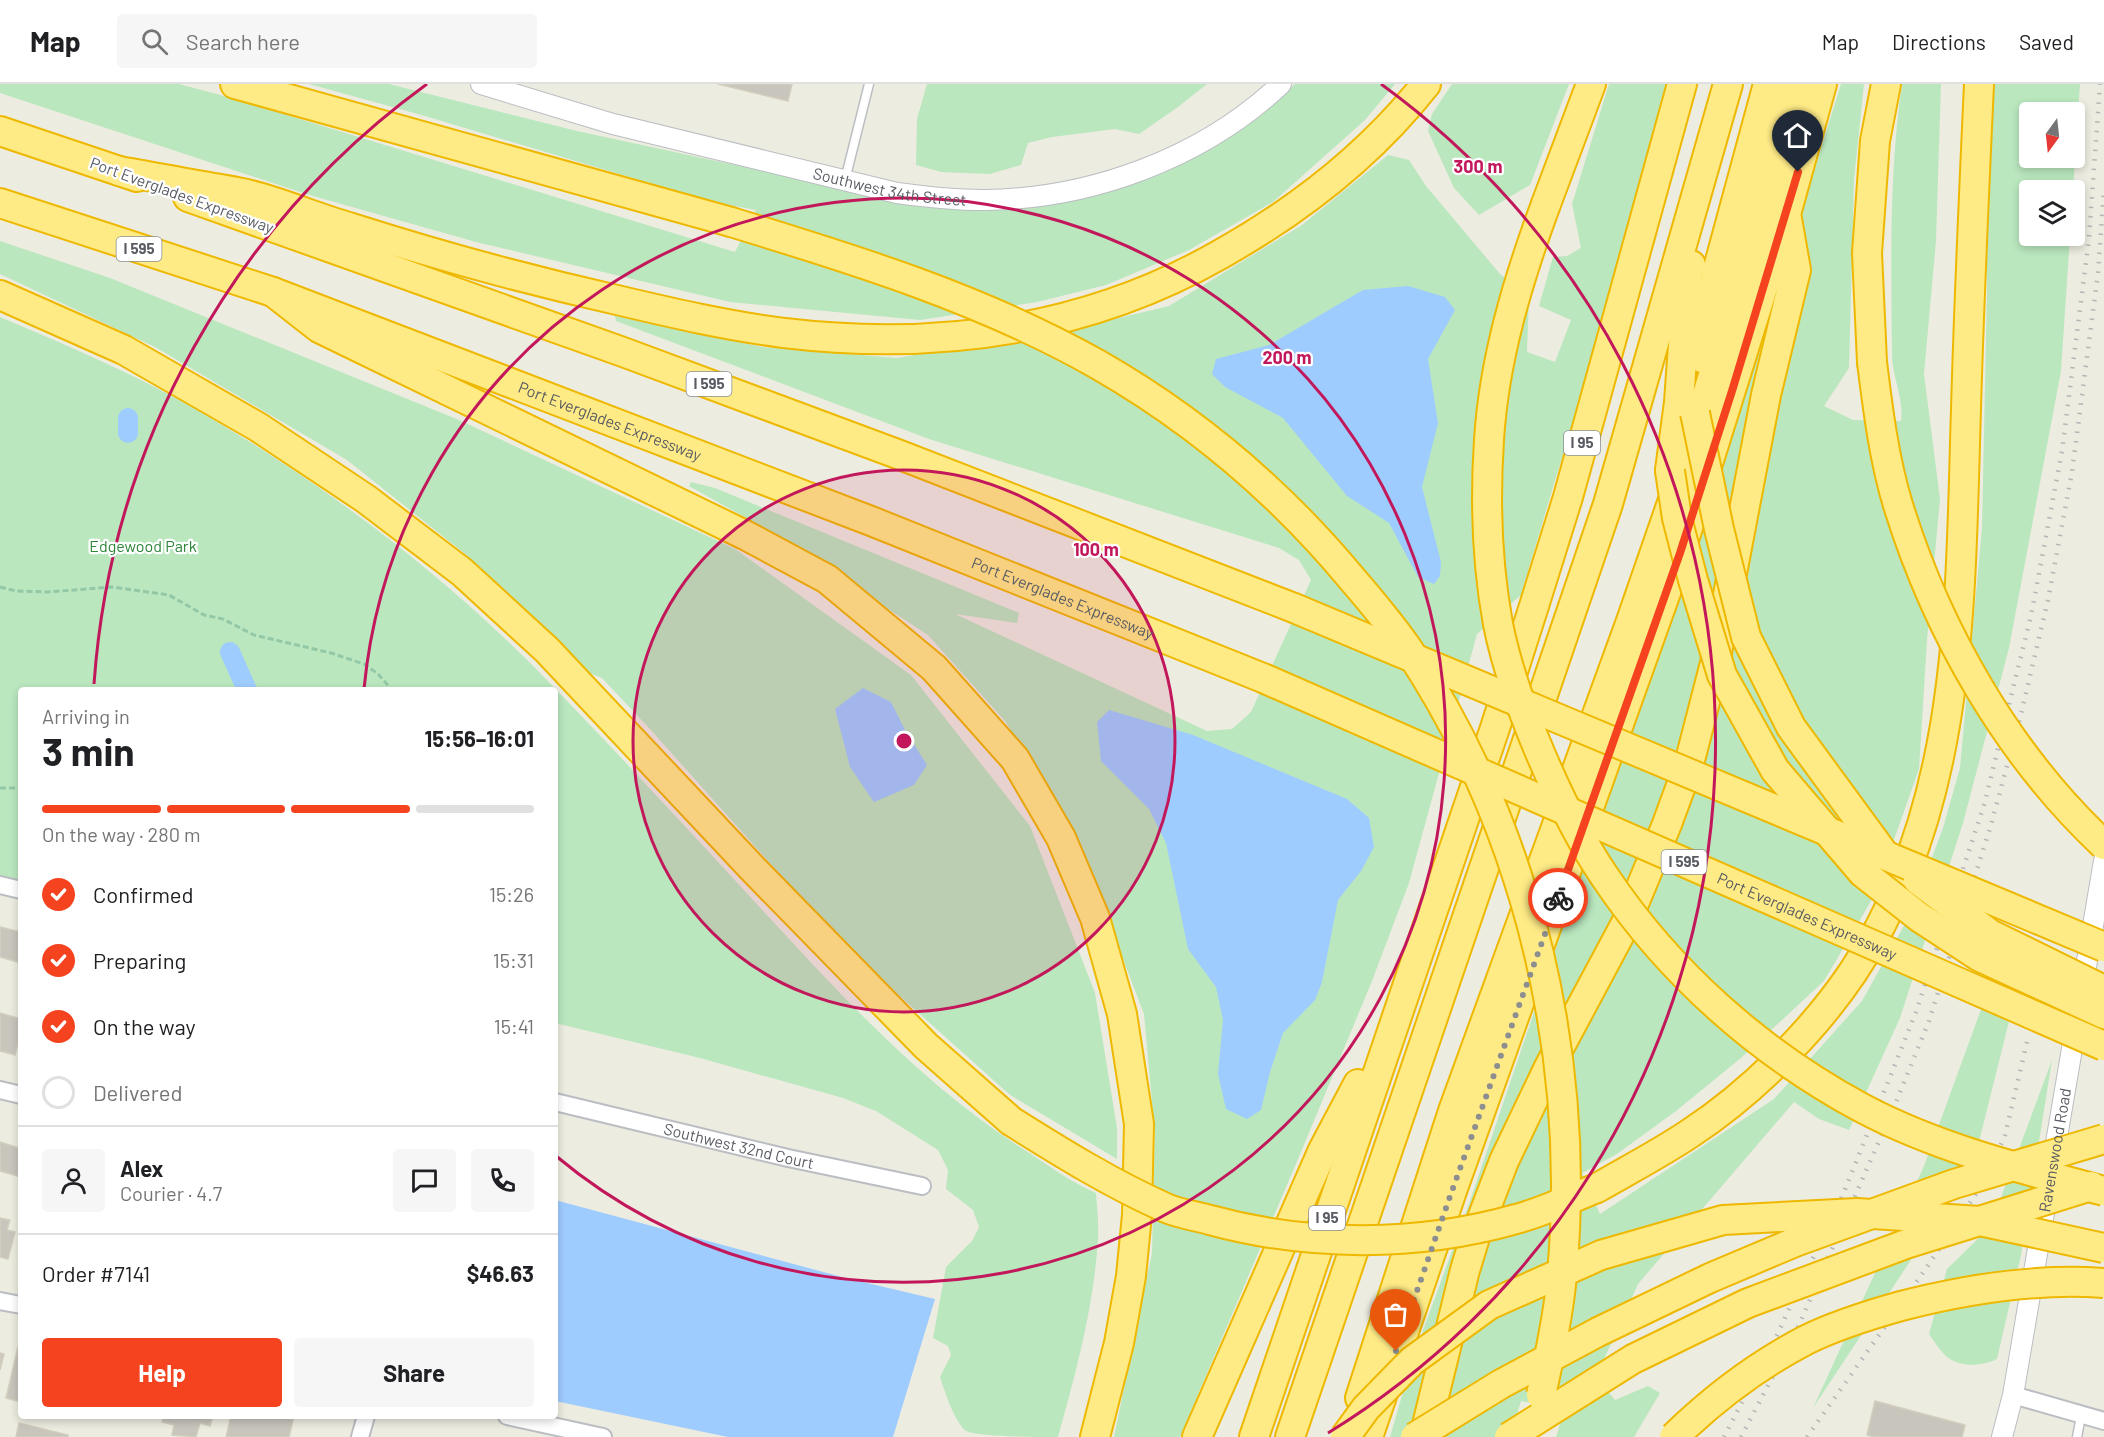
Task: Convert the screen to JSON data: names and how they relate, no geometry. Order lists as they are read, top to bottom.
{
  "streets": {
    "highway": ["Port Everglades Expressway", "I 595", "I 95"],
    "street": ["Southwest 34th Street", "Southwest 32nd Court", "Ravenswood Road"]
  },
  "parks": ["Edgewood Park"],
  "north": "bottom",
  "page": {
    "header": "Map",
    "search": "Search here",
    "nav": ["Map", "Directions", "Saved"],
    "heading": ["3 min", "Arriving in", "15:56–16:01"],
    "panel": [
      "Alex",
      "Courier · 4.7",
      "Order #7141",
      "$46.63"
    ],
    "bar": "On the way · 280 m",
    "list": [
      ["Confirmed", "15:26"],
      ["Preparing", "15:31"],
      ["On the way", "15:41"],
      "Delivered"
    ],
    "buttons": ["Help", "Share"]
  },
  "rings": ["300 m", "200 m", "100 m"]
}
